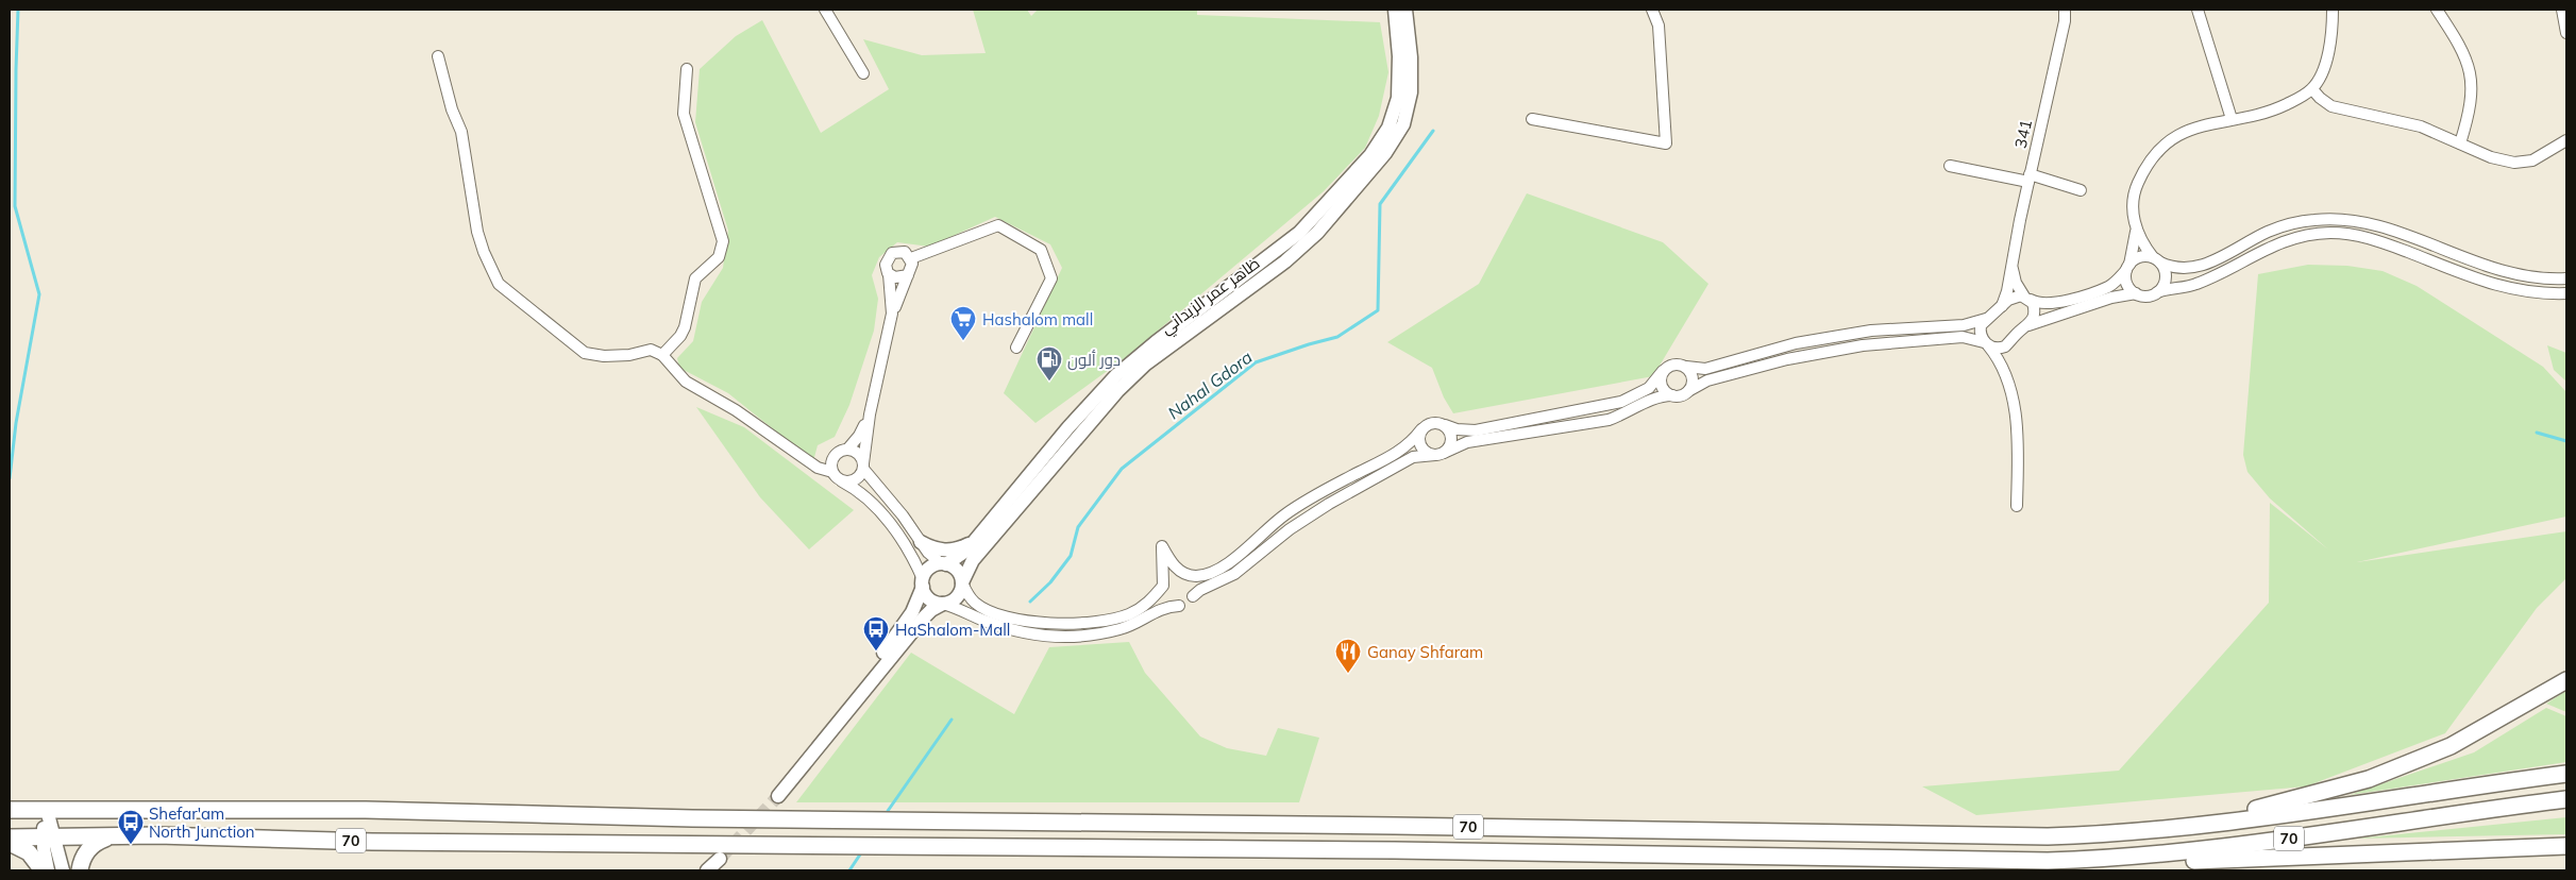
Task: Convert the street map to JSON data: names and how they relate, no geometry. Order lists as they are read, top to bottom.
{
  "streets": {
    "highway": ["70"],
    "main road": ["ظاهر عمر الزيداني"],
    "street": ["341"]
  },
  "water": ["Nahal Gdora"],
  "places": {
    "supermarket": ["Hashalom mall"],
    "fuel station": ["دور ألون"],
    "bus stop": ["HaShalom-Mall", "Shefar'am North Junction"],
    "restaurant": ["Ganay Shfaram"]
  }
}
